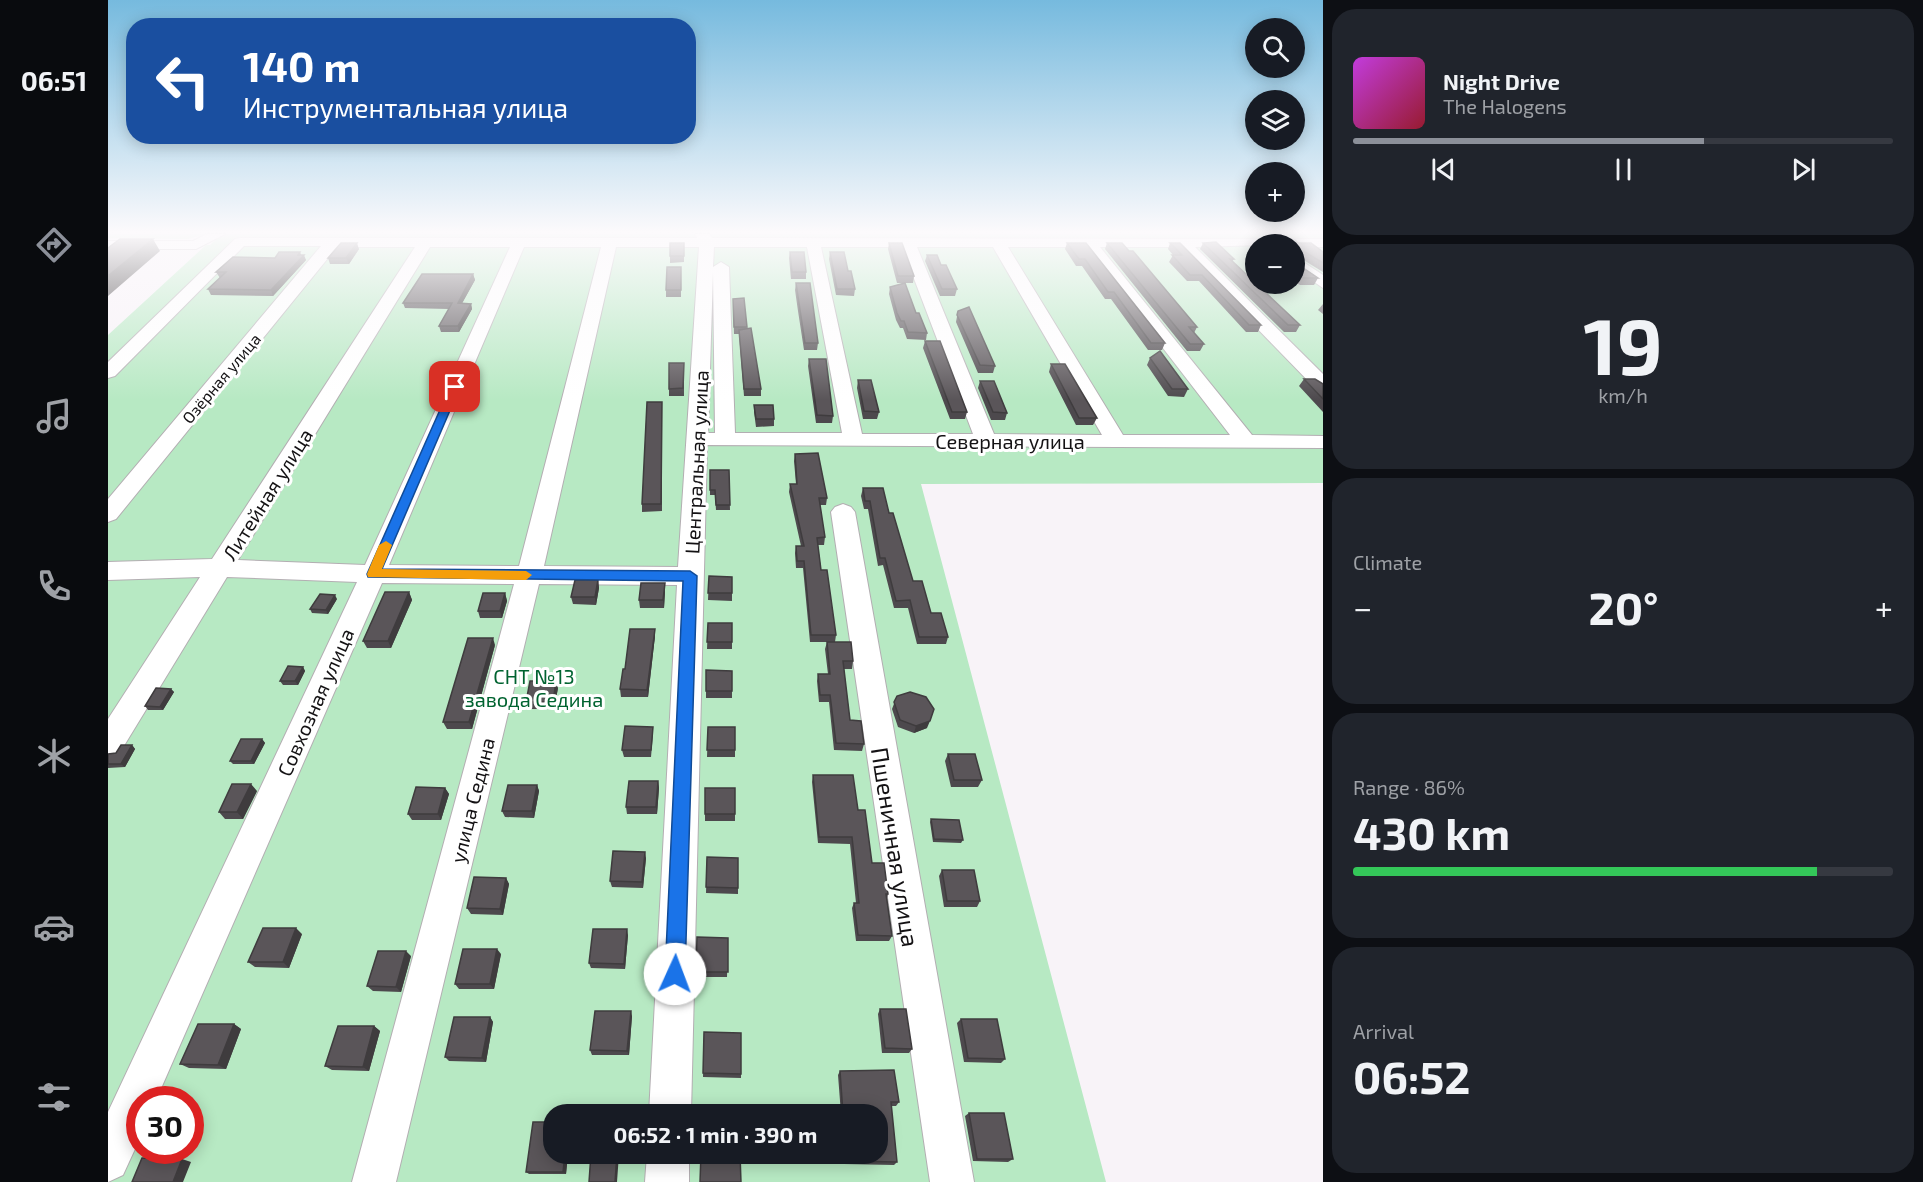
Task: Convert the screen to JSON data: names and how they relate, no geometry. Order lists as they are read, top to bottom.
{
  "streets": {
    "street": [
      "Озёрная улица",
      "Северная улица",
      "Центральная улица",
      "Литейная улица",
      "Совхозная улица",
      "улица Седина",
      "Пшеничная улица"
    ]
  },
  "crossings": [
    ["Северная улица", "Центральная улица"]
  ],
  "parks": ["СНТ №13 завода Седина"],
  "page": {
    "tabs": "06:51",
    "map_buttons": ["+", "−"],
    "turn": ["140 m", "Инструментальная улица"],
    "song": ["Night Drive", "The Halogens"],
    "tile": [
      ["19", "km/h"],
      "Climate",
      ["Range · 86%", "430 km"],
      ["Arrival", "06:52"]
    ],
    "heat": ["−", "20°", "+"],
    "limit": "30",
    "trip": "06:52 · 1 min · 390 m"
  }
}
